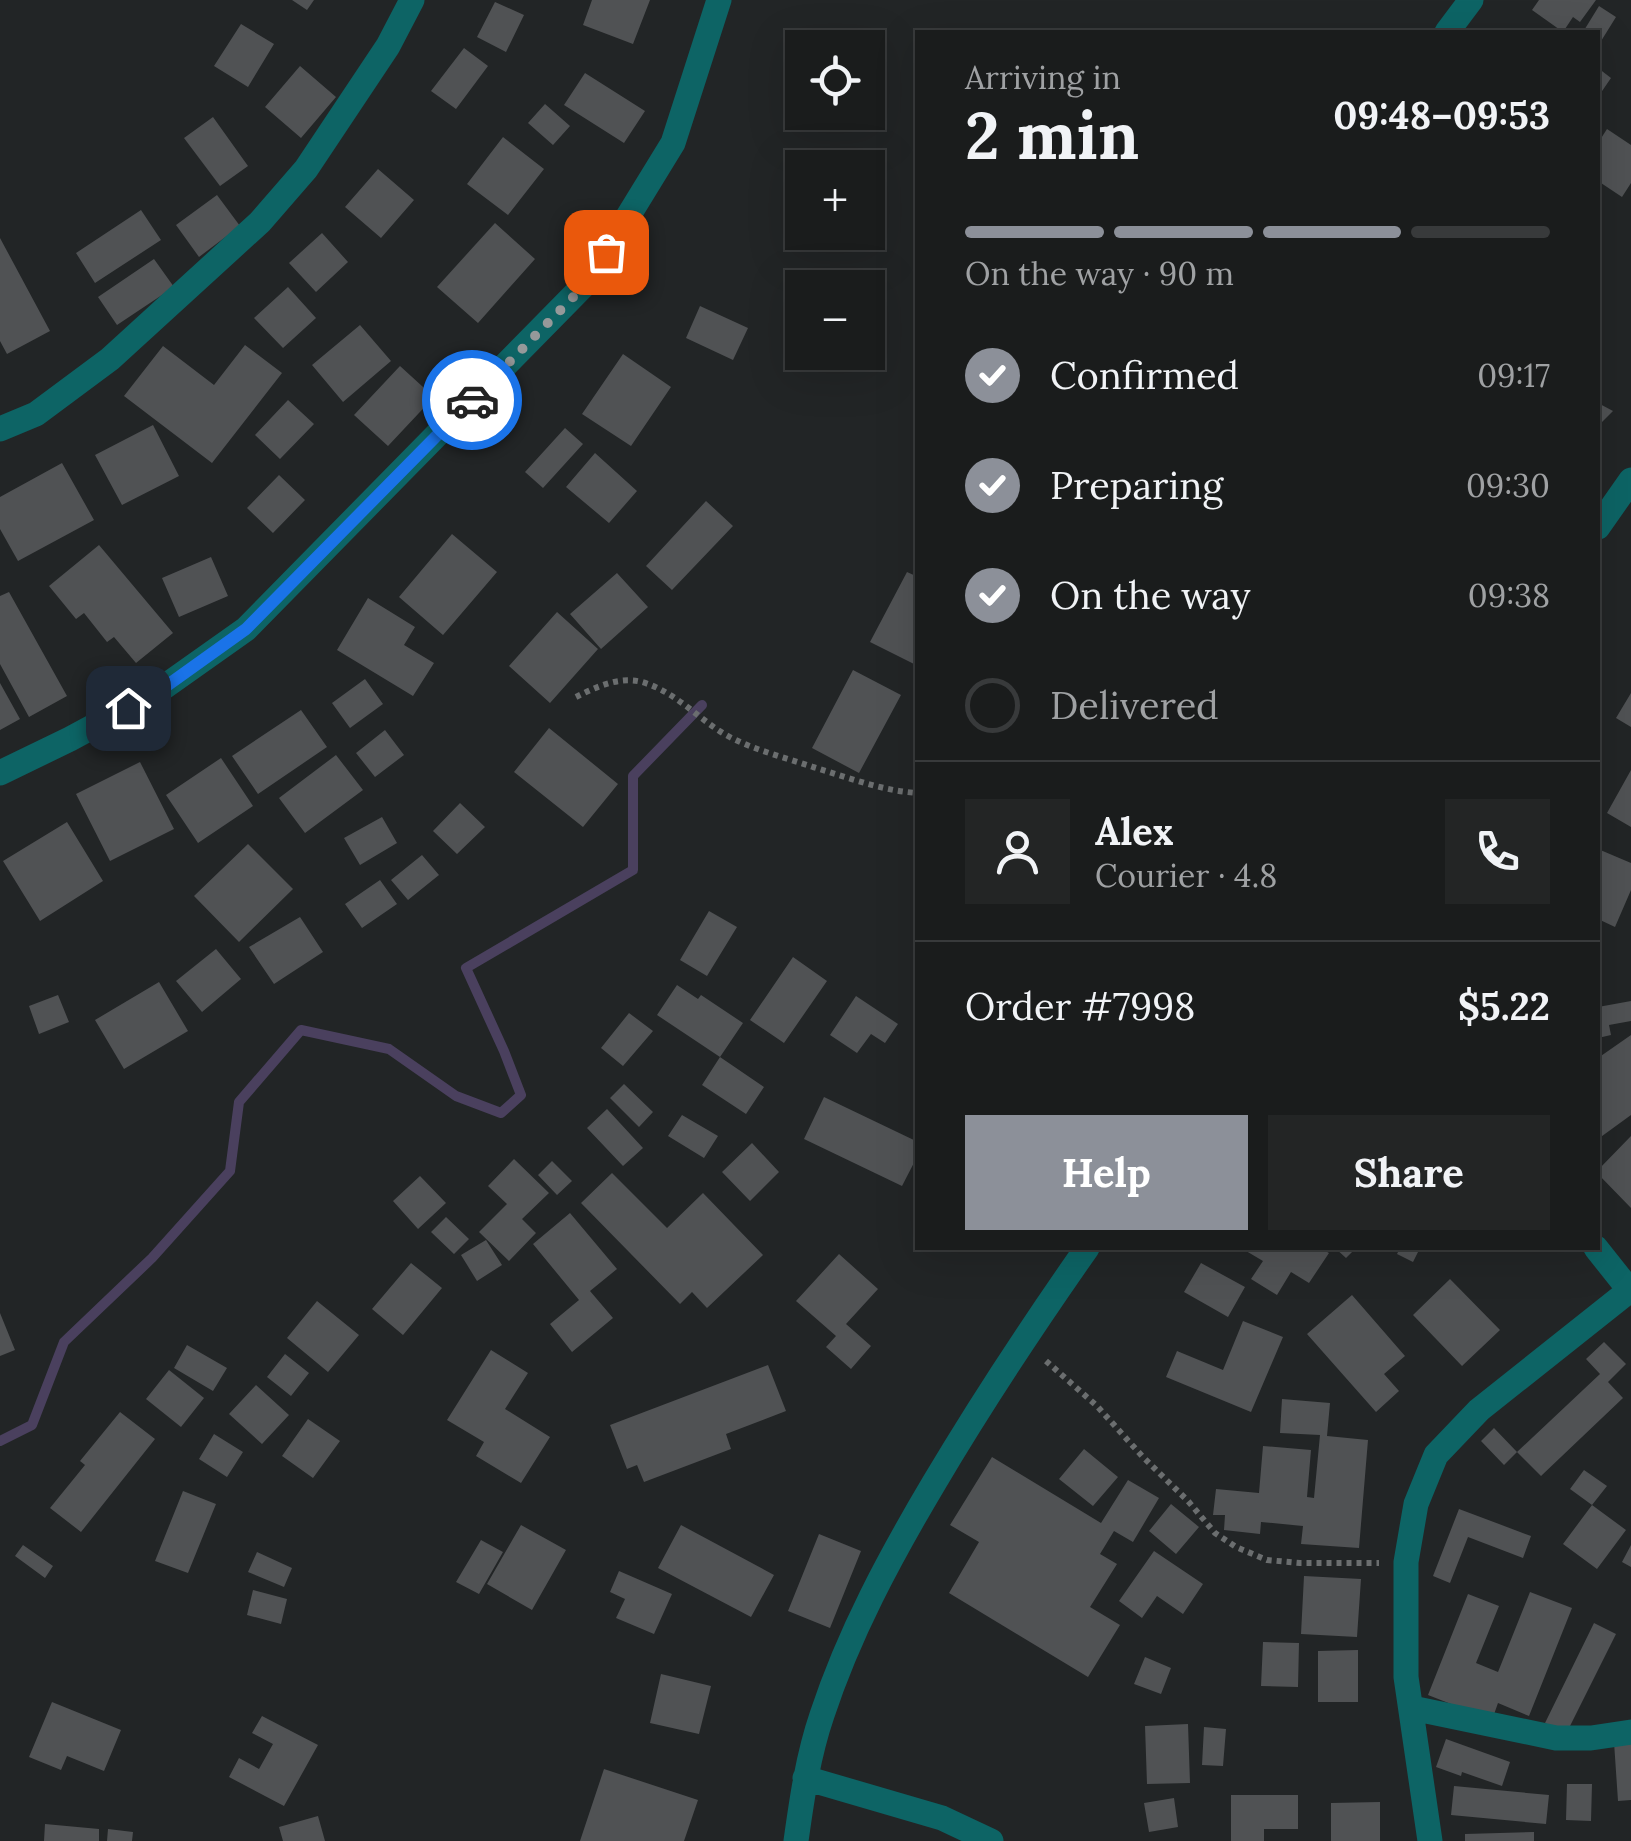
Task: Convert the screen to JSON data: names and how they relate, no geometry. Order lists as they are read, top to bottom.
{
  "page": {
    "map_buttons": ["+", "−"],
    "heading": ["2 min", "Arriving in", "09:48–09:53"],
    "panel": [
      "Alex",
      "Courier · 4.8",
      "Order #7998",
      "$5.22"
    ],
    "bar": "On the way · 90 m",
    "list": [
      ["Confirmed", "09:17"],
      ["Preparing", "09:30"],
      ["On the way", "09:38"],
      "Delivered"
    ],
    "buttons": ["Help", "Share"]
  }
}
